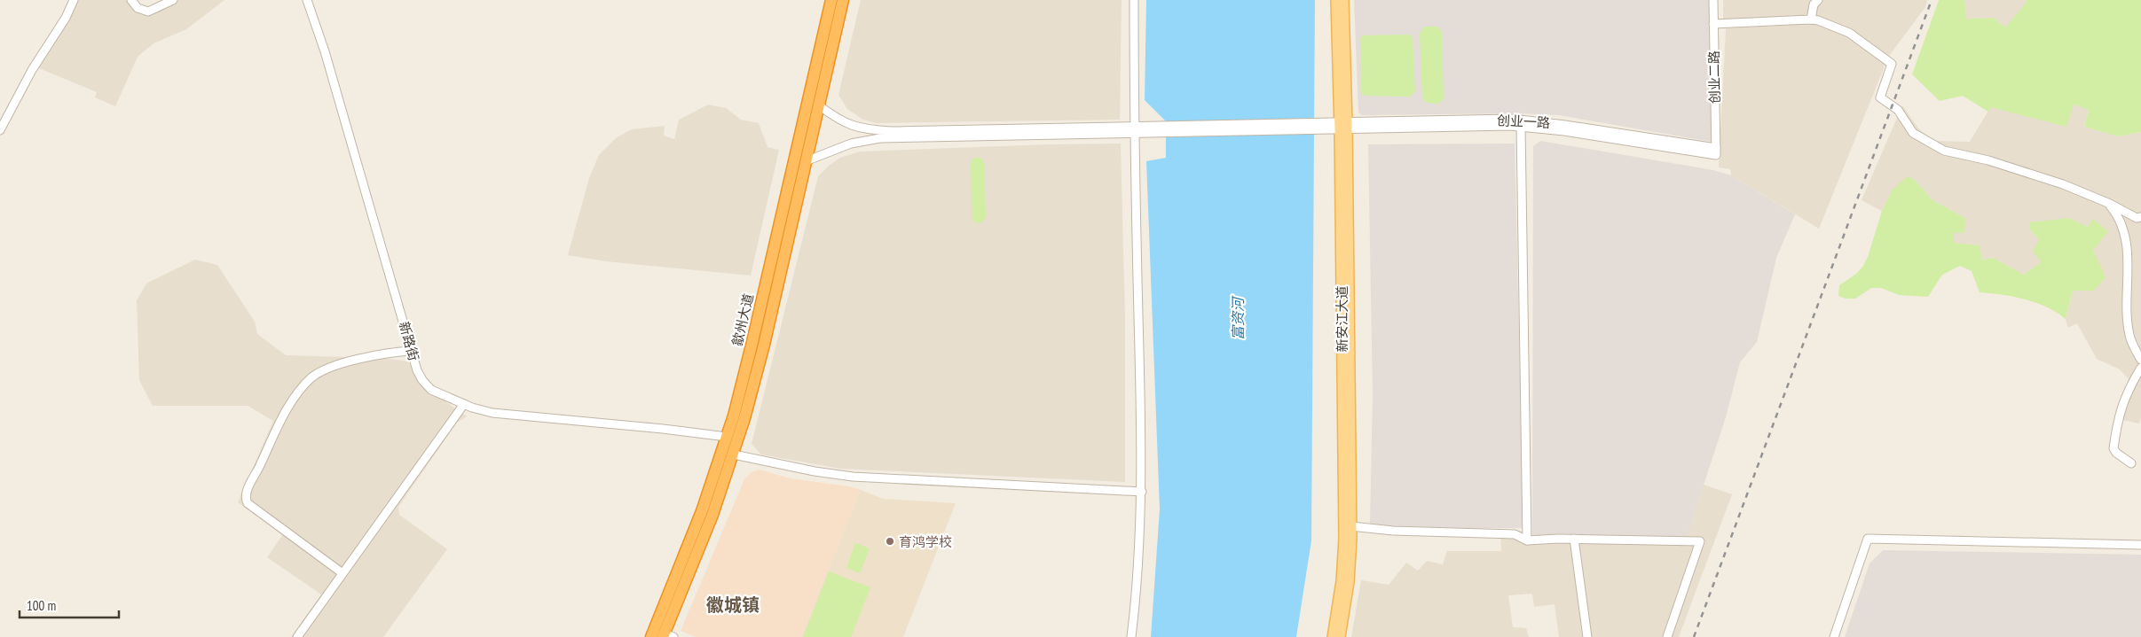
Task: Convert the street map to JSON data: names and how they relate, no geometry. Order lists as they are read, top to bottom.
{
  "streets": {
    "highway": ["歙州大道"],
    "main road": ["新安江大道"],
    "street": ["创业二路", "创业一路", "新路街"]
  },
  "crossings": [
    ["创业二路", "创业一路"],
    ["创业一路", "新安江大道"],
    ["歙州大道", "新路街"]
  ],
  "districts": ["徽城镇"],
  "water": ["富资河"],
  "places": ["育鸿学校"],
  "scale_bar": "100 m"
}
